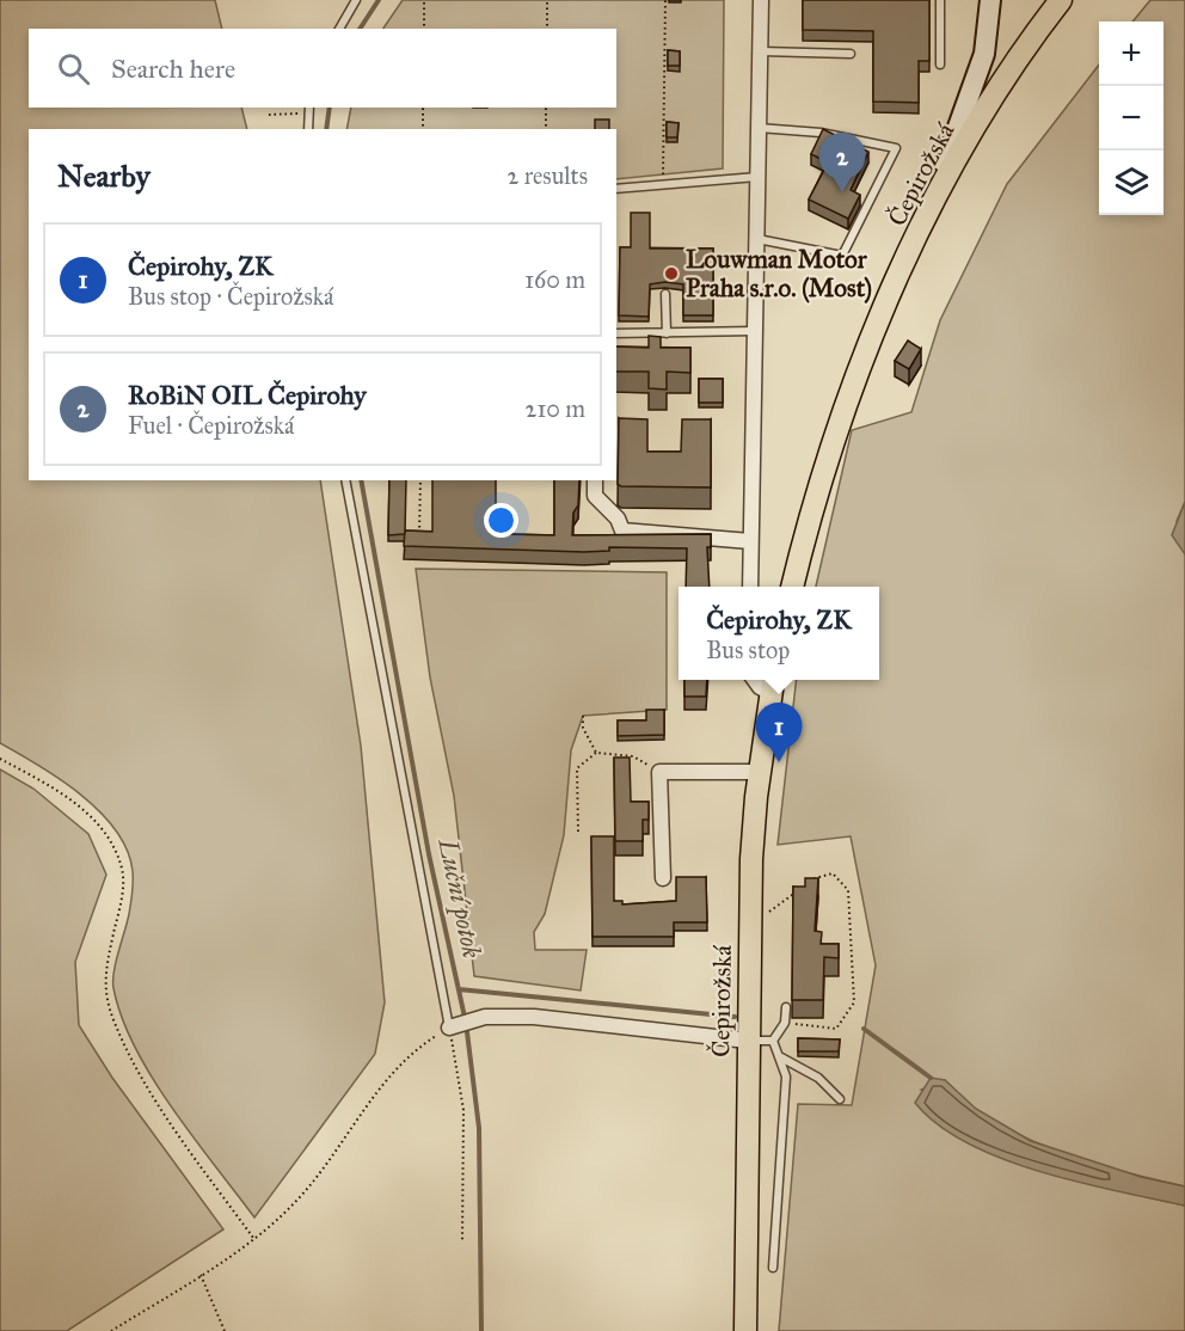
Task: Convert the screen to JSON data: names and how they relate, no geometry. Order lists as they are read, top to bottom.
{
  "streets": {
    "main road": ["Čepirožská"]
  },
  "water": ["Luční potok"],
  "places": ["Louwman Motor Praha s.r.o. (Most)"],
  "page": {
    "map_buttons": ["+", "−"],
    "search": "Search here",
    "heading": ["Nearby", "2 results"],
    "pins": ["2", "1"],
    "list": [
      {
        "mark": "1",
        "name": "Čepirohy, ZK",
        "note": "Bus stop · Čepirožská",
        "value": "160 m"
      },
      {
        "mark": "2",
        "name": "RoBiN OIL Čepirohy",
        "note": "Fuel · Čepirožská",
        "value": "210 m"
      }
    ],
    "popup": ["Čepirohy, ZK", "Bus stop"]
  }
}
